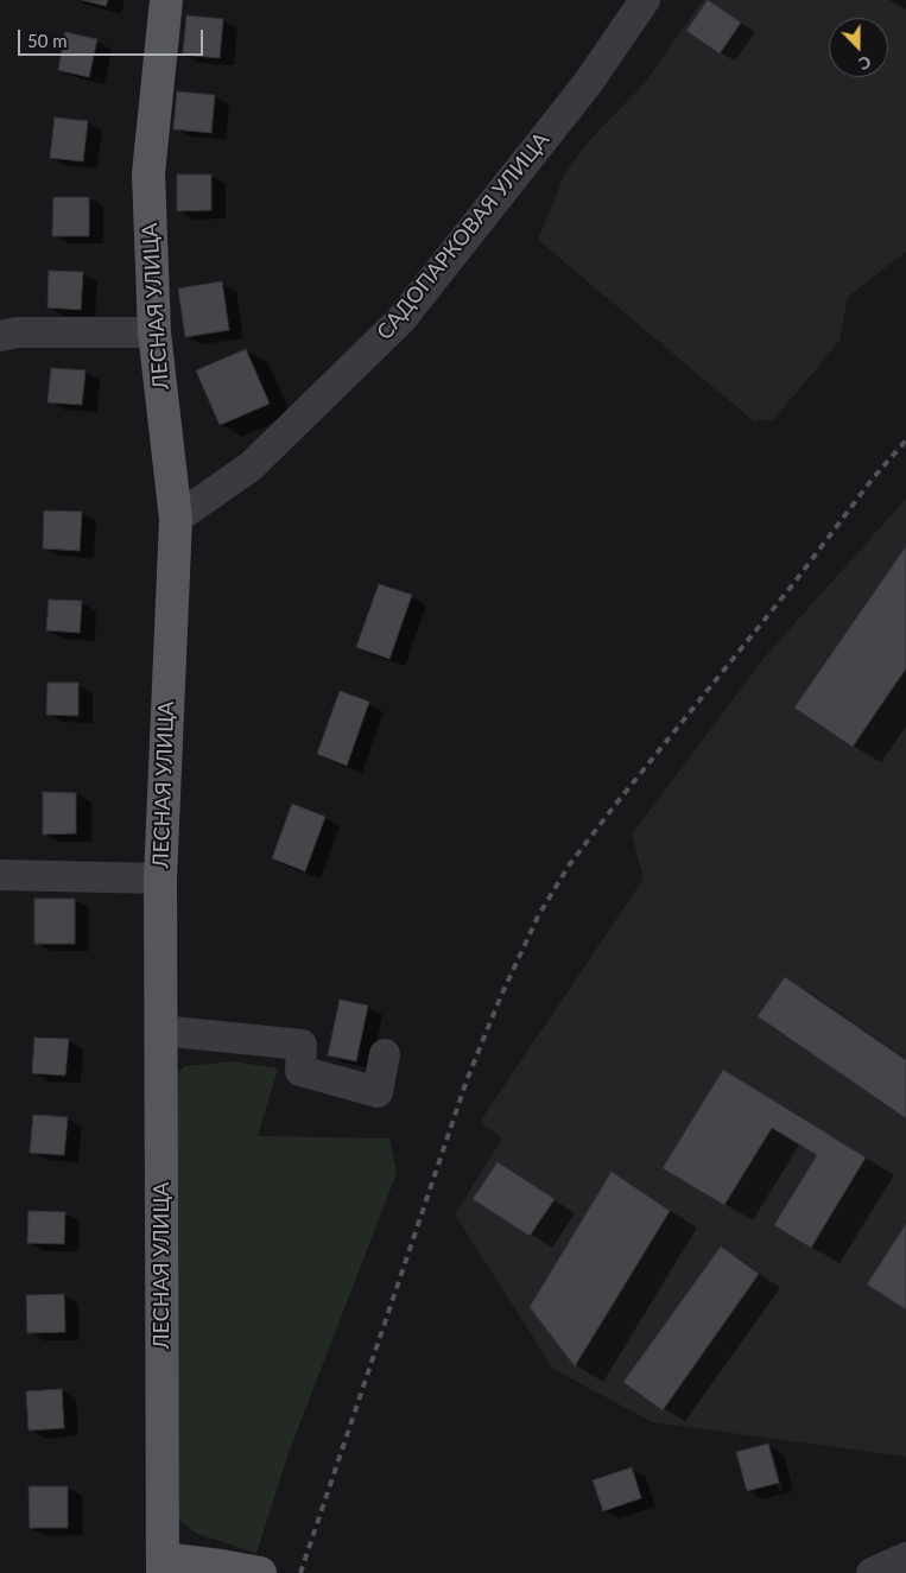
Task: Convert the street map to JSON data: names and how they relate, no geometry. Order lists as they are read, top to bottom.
{
  "streets": {
    "main road": ["ЛЕСНАЯ УЛИЦА"],
    "street": ["САДОПАРКОВАЯ УЛИЦА"]
  },
  "crossings": [
    ["САДОПАРКОВАЯ УЛИЦА", "ЛЕСНАЯ УЛИЦА"]
  ],
  "scale_bar": "50 m",
  "north": "bottom"
}
